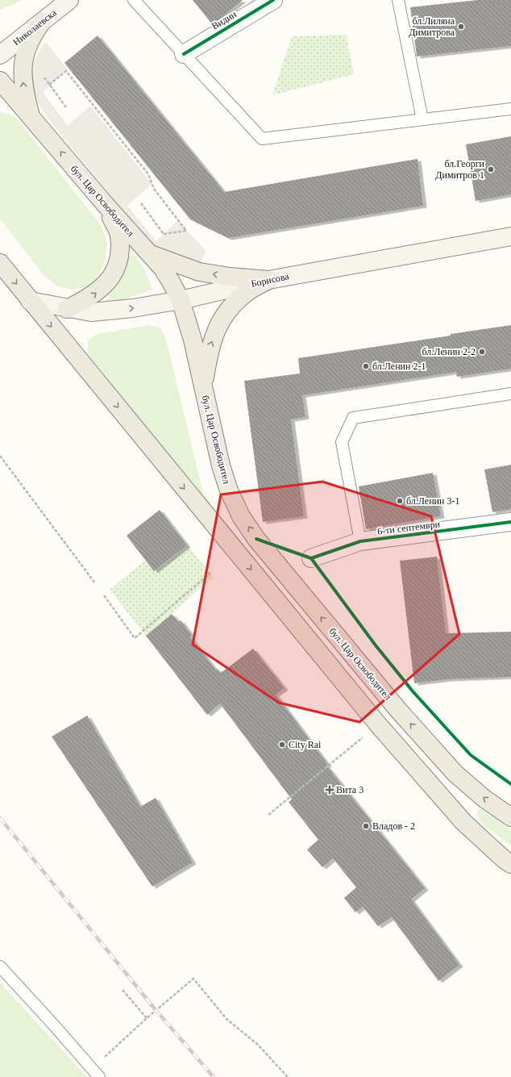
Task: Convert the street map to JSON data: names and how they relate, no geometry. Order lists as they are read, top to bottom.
{
  "streets": {
    "main road": ["Николаевска", "бул. Цар Освободител", "Борисова"],
    "street": ["Видин", "6-ти септември"]
  },
  "crossings": [
    ["бул. Цар Освободител", "Борисова"]
  ],
  "places": {
    "other": [
      "бл.Лиляна Димитрова",
      "бл.Георги Димитров 1",
      "бл.Ленин 2-2",
      "бл.Ленин 2-1",
      "бл.Ленин 3-1",
      "City Rai",
      "Владов - 2"
    ],
    "health": ["Вита 3"]
  }
}
